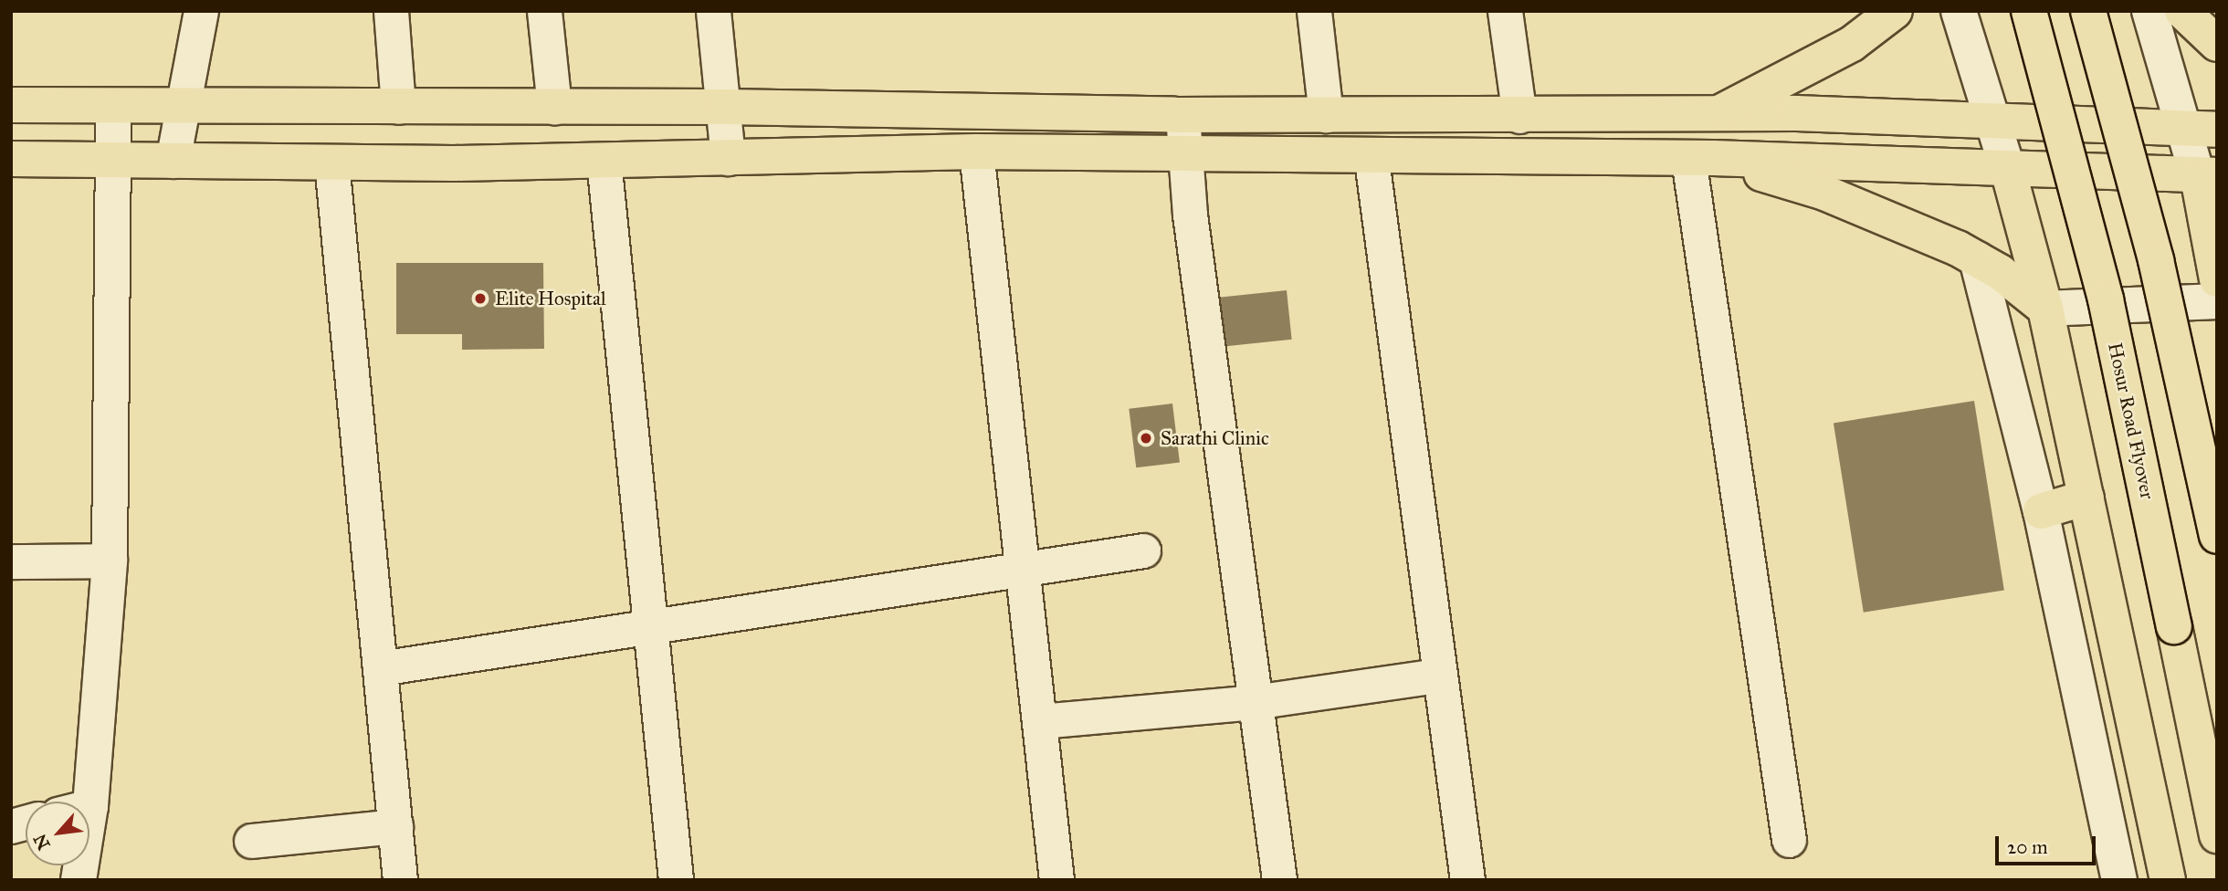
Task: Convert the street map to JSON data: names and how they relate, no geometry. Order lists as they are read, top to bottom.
{
  "streets": {
    "main road": ["Hosur Road Flyover"]
  },
  "places": ["Elite Hospital", "Sarathi Clinic"],
  "scale_bar": "20 m",
  "north": "bottom left"
}
